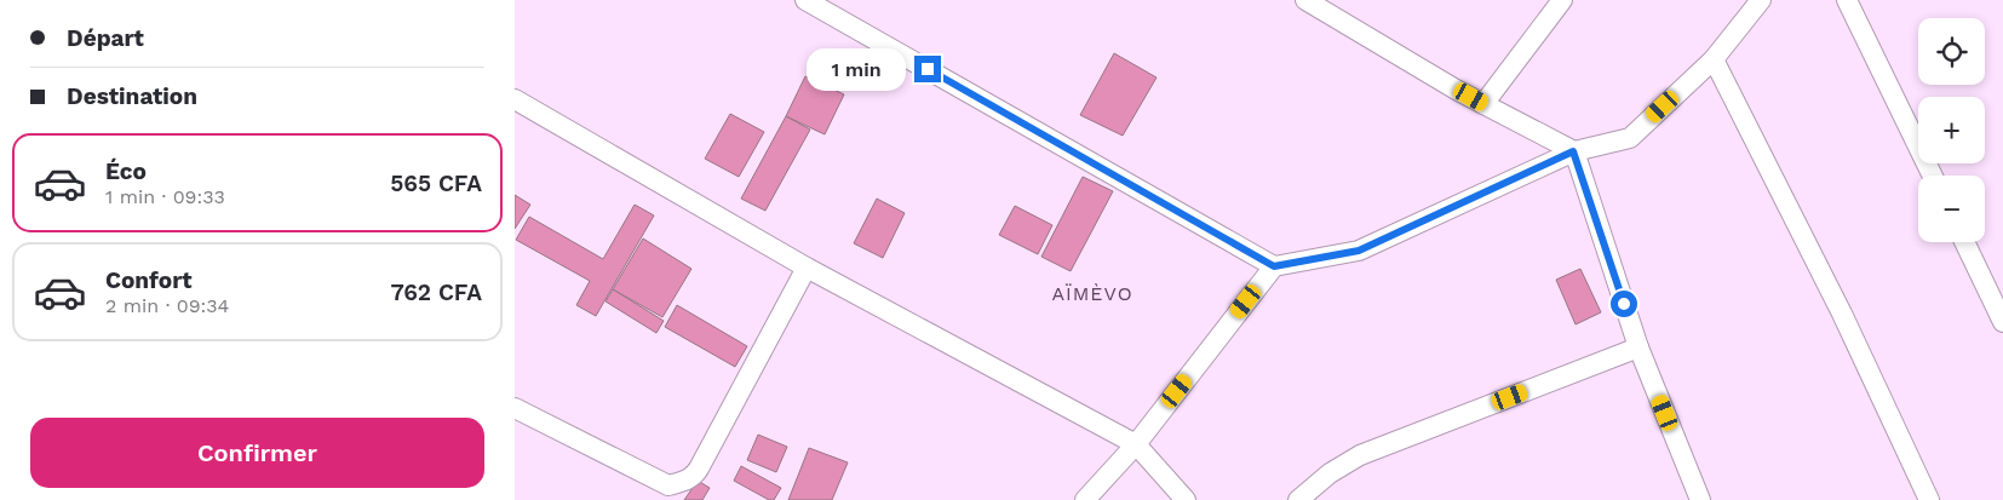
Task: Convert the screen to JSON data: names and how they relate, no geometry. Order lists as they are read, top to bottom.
{
  "districts": ["AÏMÈVO"],
  "page": {
    "banner": ["Départ", "Destination"],
    "map_buttons": ["+", "−"],
    "bubble": "1 min",
    "list": [
      {
        "name": "Éco",
        "note": "1 min · 09:33",
        "value": "565 CFA"
      },
      {
        "name": "Confort",
        "note": "2 min · 09:34",
        "value": "762 CFA"
      }
    ],
    "buttons": "Confirmer"
  }
}
